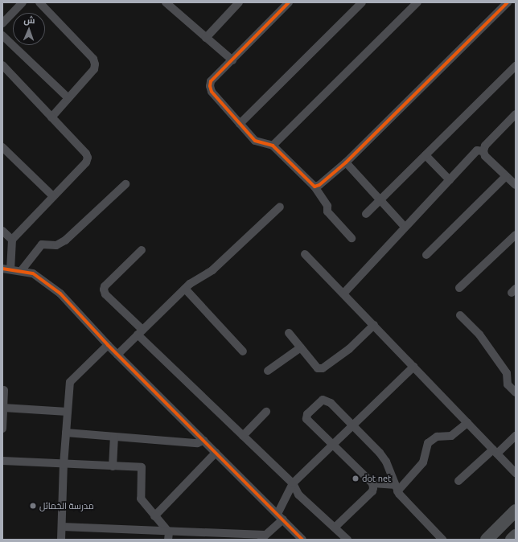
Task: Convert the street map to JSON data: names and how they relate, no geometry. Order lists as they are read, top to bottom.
{
  "places": ["dot net", "مدرسة الخمائل"],
  "north": "top"
}
